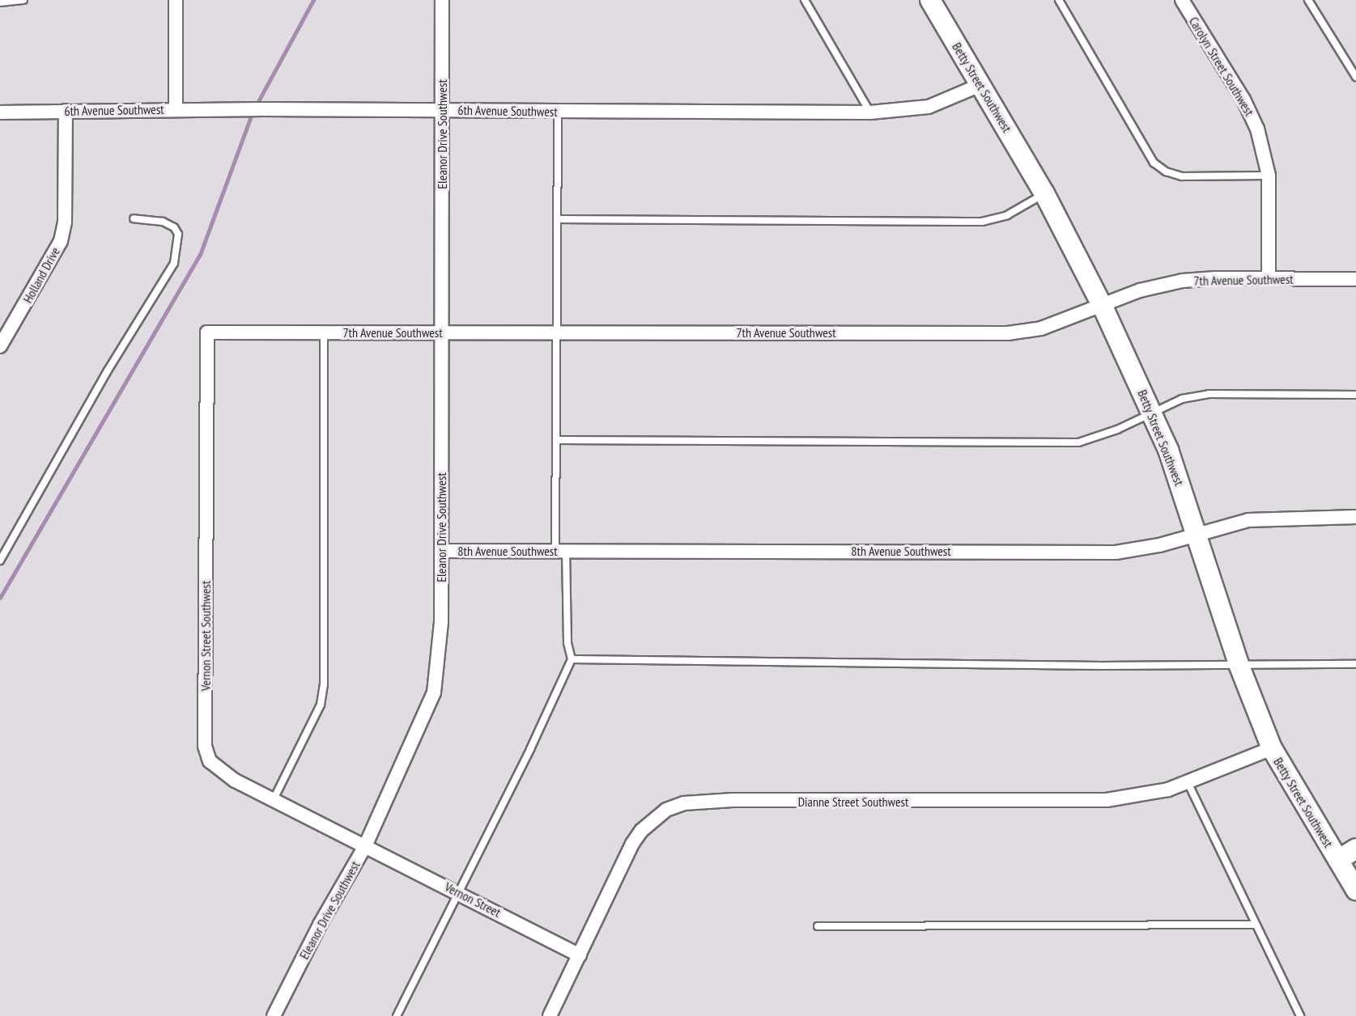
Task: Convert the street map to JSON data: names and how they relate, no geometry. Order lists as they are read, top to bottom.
{
  "streets": {
    "street": [
      "Carolyn Street Southwest",
      "Betty Street Southwest",
      "6th Avenue Southwest",
      "Eleanor Drive Southwest",
      "Holland Drive",
      "7th Avenue Southwest",
      "8th Avenue Southwest",
      "Vernon Street Southwest",
      "Dianne Street Southwest",
      "Vernon Street"
    ]
  },
  "crossings": [
    ["Carolyn Street Southwest", "7th Avenue Southwest"],
    ["Betty Street Southwest", "6th Avenue Southwest"],
    ["Betty Street Southwest", "7th Avenue Southwest"],
    ["Betty Street Southwest", "8th Avenue Southwest"],
    ["Betty Street Southwest", "Dianne Street Southwest"],
    ["6th Avenue Southwest", "Eleanor Drive Southwest"],
    ["6th Avenue Southwest", "Holland Drive"],
    ["Eleanor Drive Southwest", "7th Avenue Southwest"],
    ["Eleanor Drive Southwest", "8th Avenue Southwest"],
    ["Eleanor Drive Southwest", "Vernon Street Southwest"],
    ["Eleanor Drive Southwest", "Vernon Street"],
    ["7th Avenue Southwest", "Vernon Street Southwest"],
    ["Vernon Street Southwest", "Vernon Street"],
    ["Dianne Street Southwest", "Vernon Street"]
  ]
}
